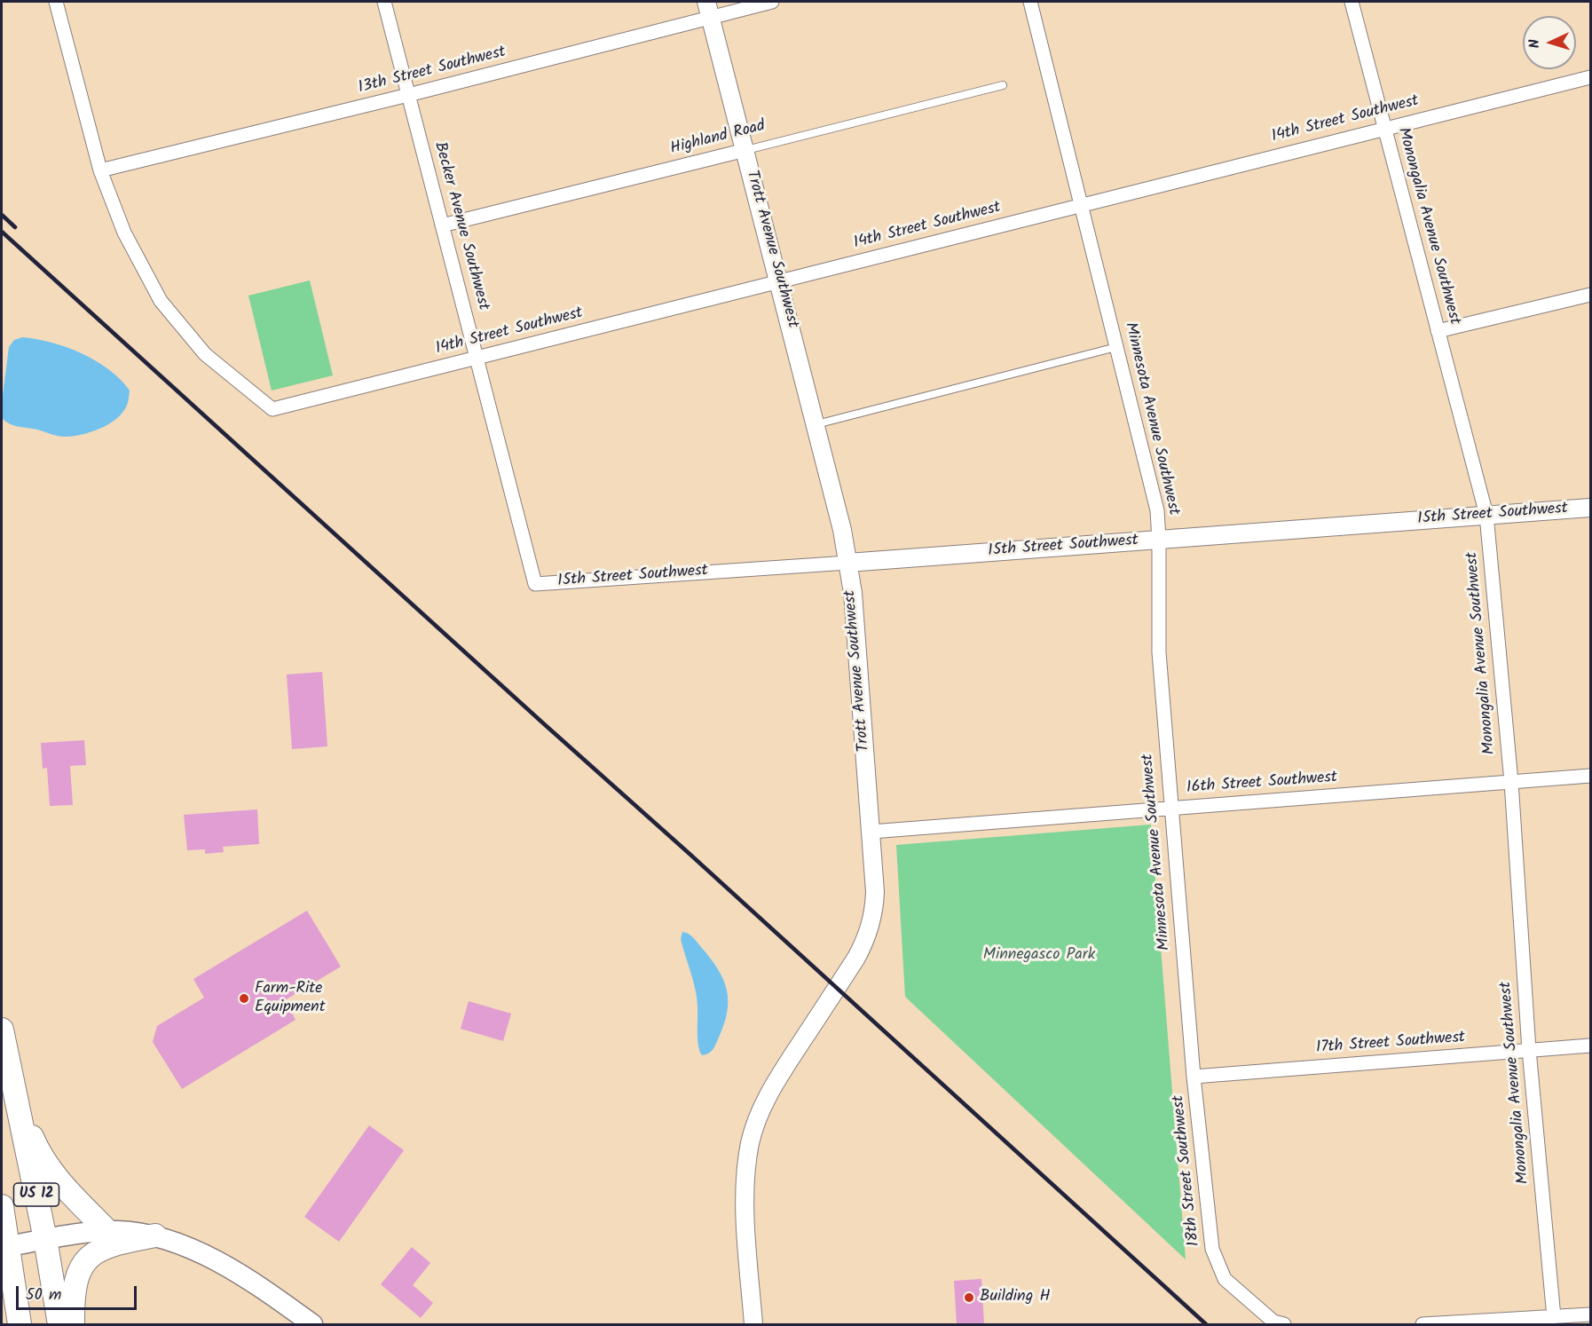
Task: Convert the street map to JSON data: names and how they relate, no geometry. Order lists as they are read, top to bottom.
{
  "streets": {
    "highway": ["US 12"],
    "street": [
      "13th Street Southwest",
      "14th Street Southwest",
      "Highland Road",
      "Becker Avenue Southwest",
      "Monongalia Avenue Southwest",
      "Trott Avenue Southwest",
      "Minnesota Avenue Southwest",
      "15th Street Southwest",
      "16th Street Southwest",
      "17th Street Southwest",
      "18th Street Southwest"
    ]
  },
  "crossings": [
    ["13th Street Southwest", "14th Street Southwest"],
    ["13th Street Southwest", "Becker Avenue Southwest"],
    ["13th Street Southwest", "Trott Avenue Southwest"],
    ["14th Street Southwest", "Becker Avenue Southwest"],
    ["14th Street Southwest", "Monongalia Avenue Southwest"],
    ["14th Street Southwest", "Trott Avenue Southwest"],
    ["14th Street Southwest", "Minnesota Avenue Southwest"],
    ["Highland Road", "Becker Avenue Southwest"],
    ["Highland Road", "Trott Avenue Southwest"],
    ["Becker Avenue Southwest", "15th Street Southwest"],
    ["Monongalia Avenue Southwest", "15th Street Southwest"],
    ["Monongalia Avenue Southwest", "16th Street Southwest"],
    ["Monongalia Avenue Southwest", "17th Street Southwest"],
    ["Trott Avenue Southwest", "15th Street Southwest"],
    ["Trott Avenue Southwest", "16th Street Southwest"],
    ["Minnesota Avenue Southwest", "15th Street Southwest"],
    ["Minnesota Avenue Southwest", "16th Street Southwest"],
    ["Minnesota Avenue Southwest", "17th Street Southwest"],
    ["Minnesota Avenue Southwest", "18th Street Southwest"],
    ["17th Street Southwest", "18th Street Southwest"]
  ],
  "parks": ["Minnegasco Park"],
  "places": ["Farm-Rite Equipment", "Building H"],
  "scale_bar": "50 m",
  "north": "left"
}
